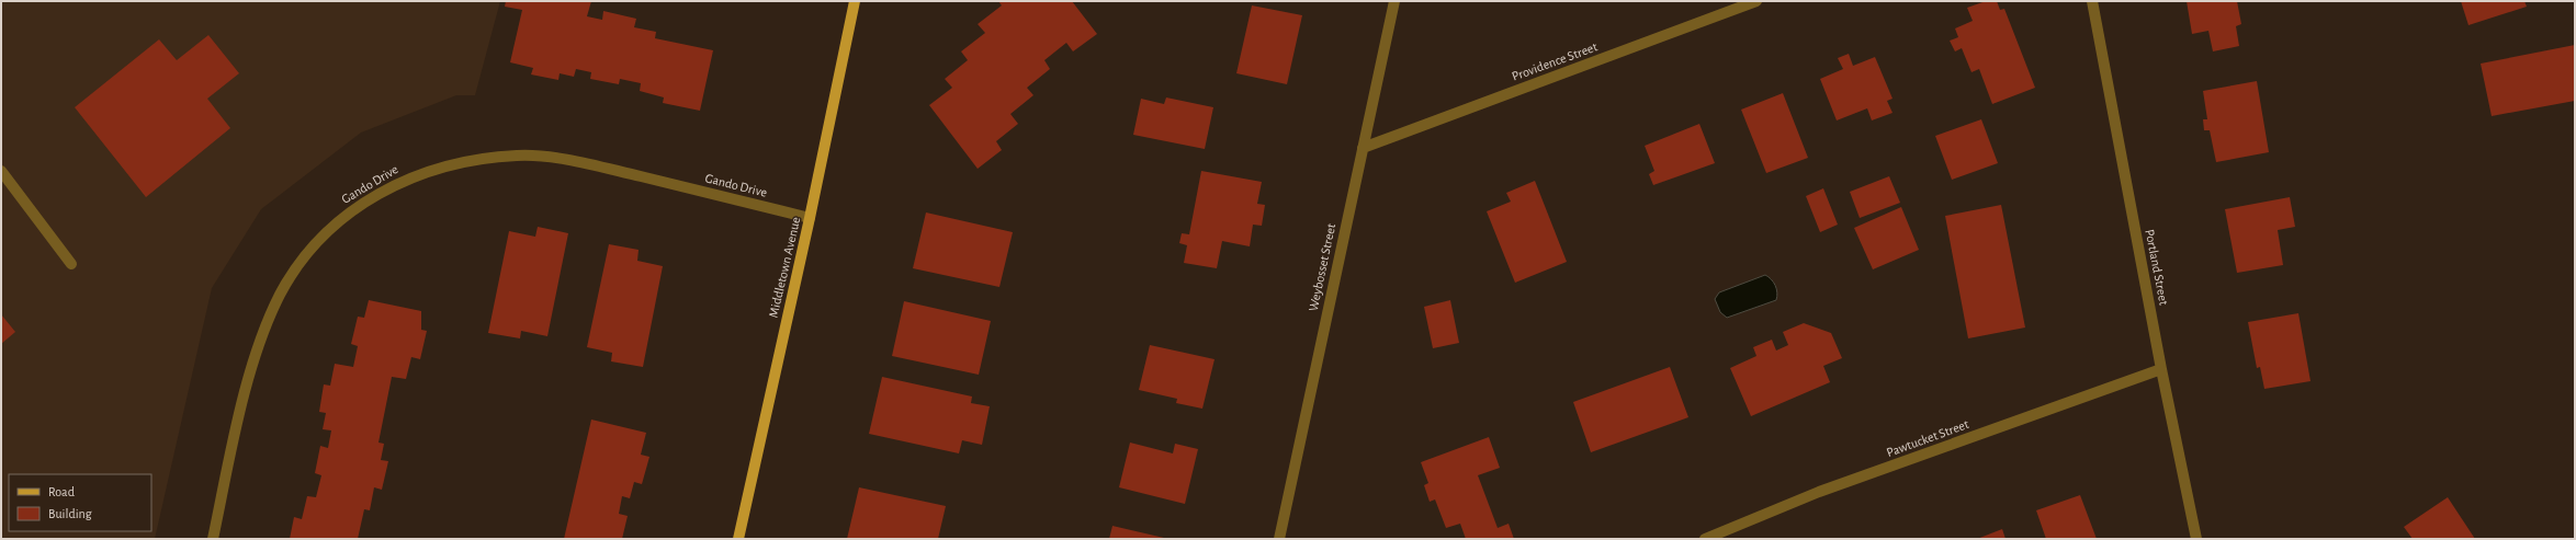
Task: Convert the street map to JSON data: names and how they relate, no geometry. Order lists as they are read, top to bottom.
{
  "streets": {
    "main road": ["Middletown Avenue"],
    "street": [
      "Providence Street",
      "Gando Drive",
      "Weybosset Street",
      "Portland Street",
      "Pawtucket Street"
    ]
  },
  "crossings": [
    ["Providence Street", "Weybosset Street"],
    ["Gando Drive", "Middletown Avenue"],
    ["Portland Street", "Pawtucket Street"]
  ],
  "legend": ["Road", "Building"]
}
